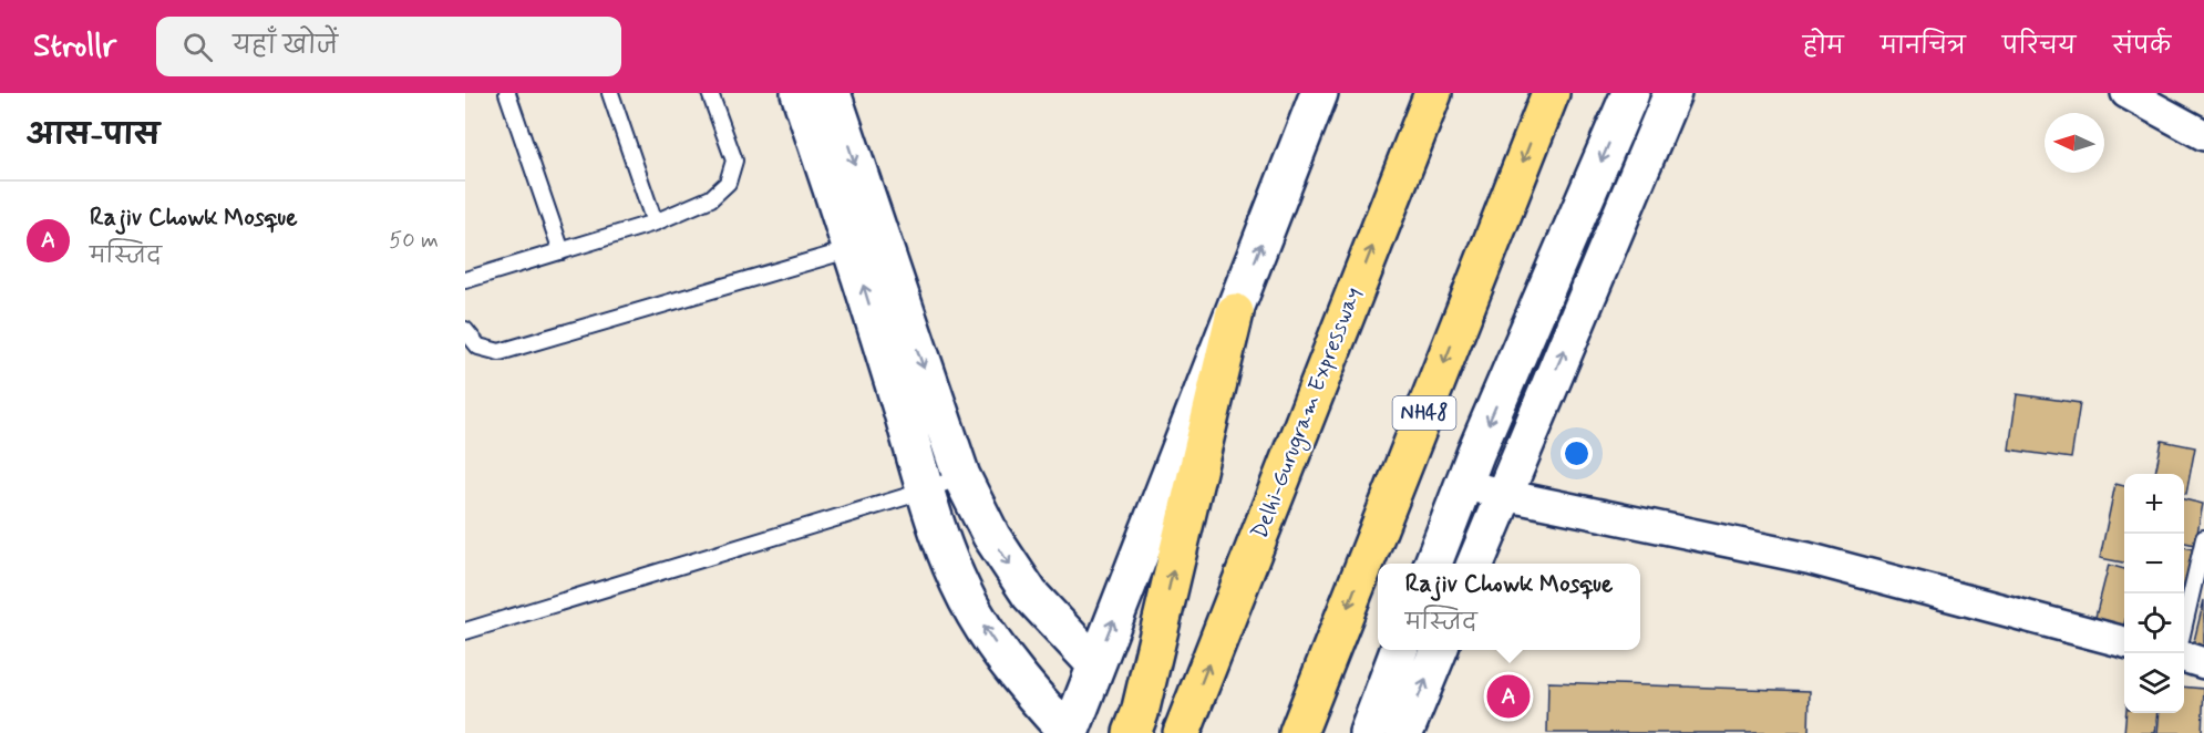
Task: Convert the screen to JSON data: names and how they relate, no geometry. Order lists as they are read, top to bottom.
{
  "streets": {
    "highway": ["Delhi-Gurugram Expressway", "NH48"]
  },
  "north": "left",
  "page": {
    "header": "Strollr",
    "search": "यहाँ खोजें",
    "nav": [
      "होम",
      "मानचित्र",
      "परिचय",
      "संपर्क"
    ],
    "heading": "आस-पास",
    "list": [
      {
        "mark": "A",
        "name": "Rajiv Chowk Mosque",
        "note": "मस्जिद",
        "value": "50 m"
      }
    ],
    "map_buttons": ["+", "−"],
    "popup": ["Rajiv Chowk Mosque", "मस्जिद"],
    "pins": "A"
  }
}
